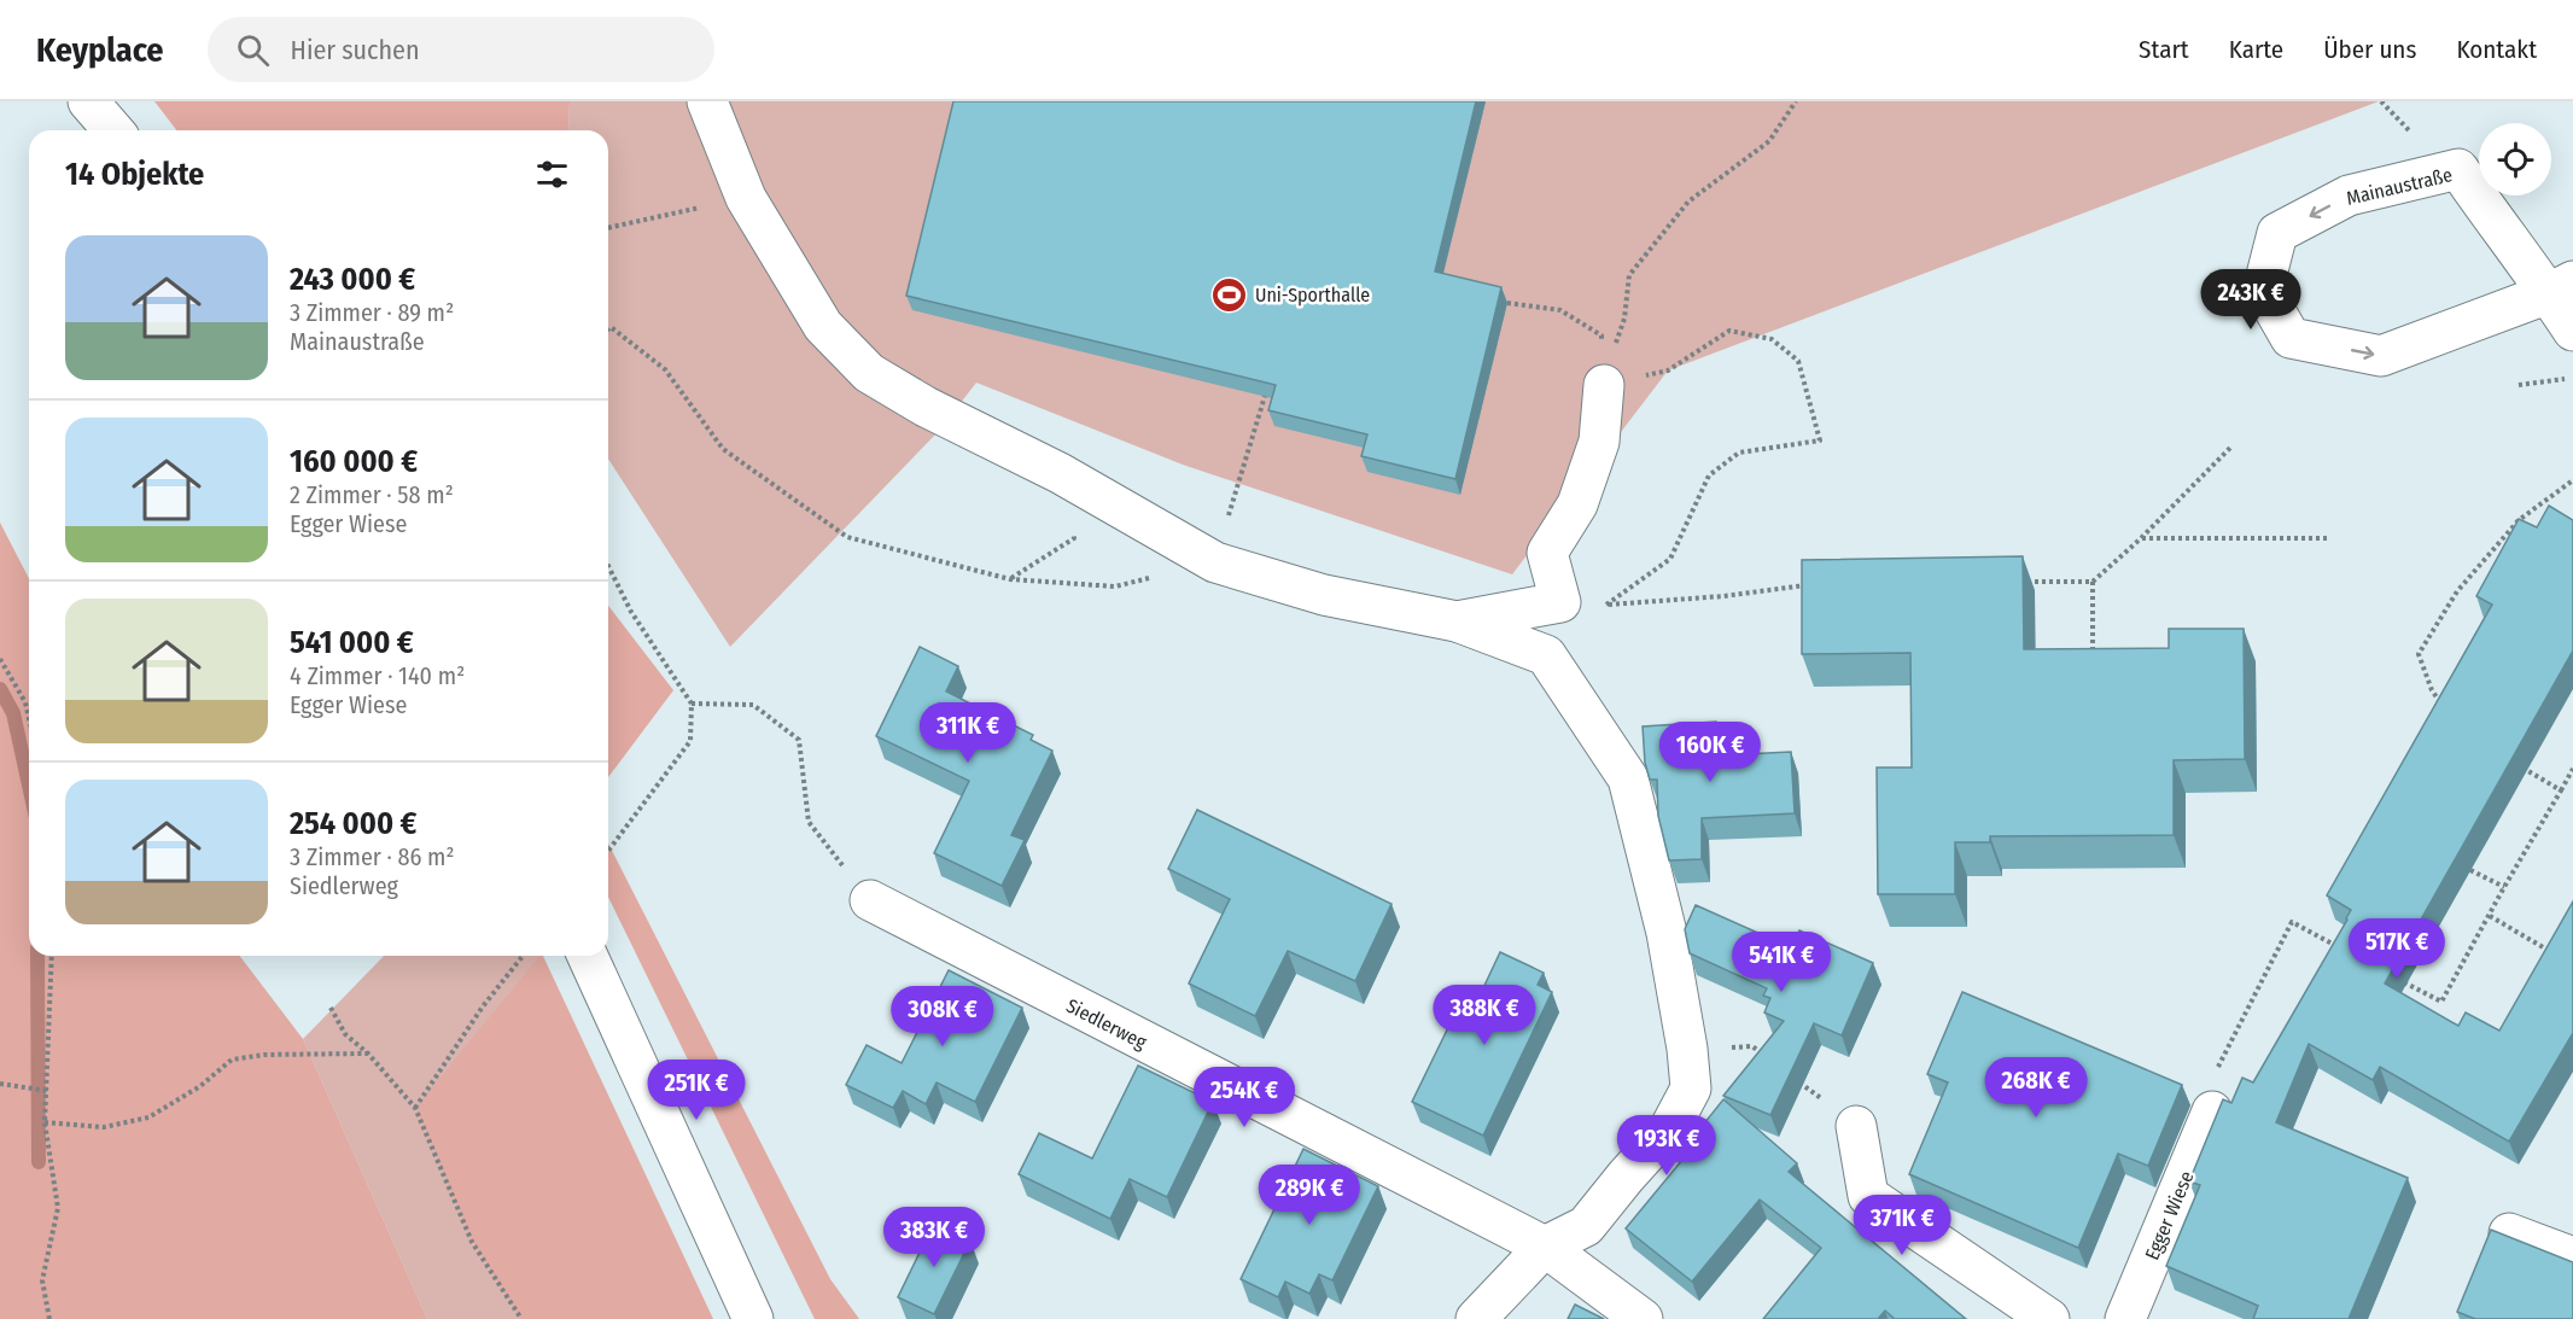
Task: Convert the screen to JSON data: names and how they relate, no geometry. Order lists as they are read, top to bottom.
{
  "streets": {
    "street": ["Mainaustraße", "Siedlerweg", "Egger Wiese"]
  },
  "places": {
    "sports": ["Uni-Sporthalle"]
  },
  "page": {
    "header": "Keyplace",
    "search": "Hier suchen",
    "nav": [
      "Start",
      "Karte",
      "Über uns",
      "Kontakt"
    ],
    "heading": "14 Objekte",
    "list": [
      {
        "name": "243 000 €",
        "note": "3 Zimmer · 89 m² · Mainaustraße"
      },
      {
        "name": "160 000 €",
        "note": "2 Zimmer · 58 m² · Egger Wiese"
      },
      {
        "name": "541 000 €",
        "note": "4 Zimmer · 140 m² · Egger Wiese"
      },
      {
        "name": "254 000 €",
        "note": "3 Zimmer · 86 m² · Siedlerweg"
      }
    ],
    "price": [
      "243K €",
      "311K €",
      "160K €",
      "517K €",
      "541K €",
      "388K €",
      "308K €",
      "268K €",
      "251K €",
      "254K €",
      "193K €",
      "289K €",
      "371K €",
      "383K €"
    ]
  }
}
